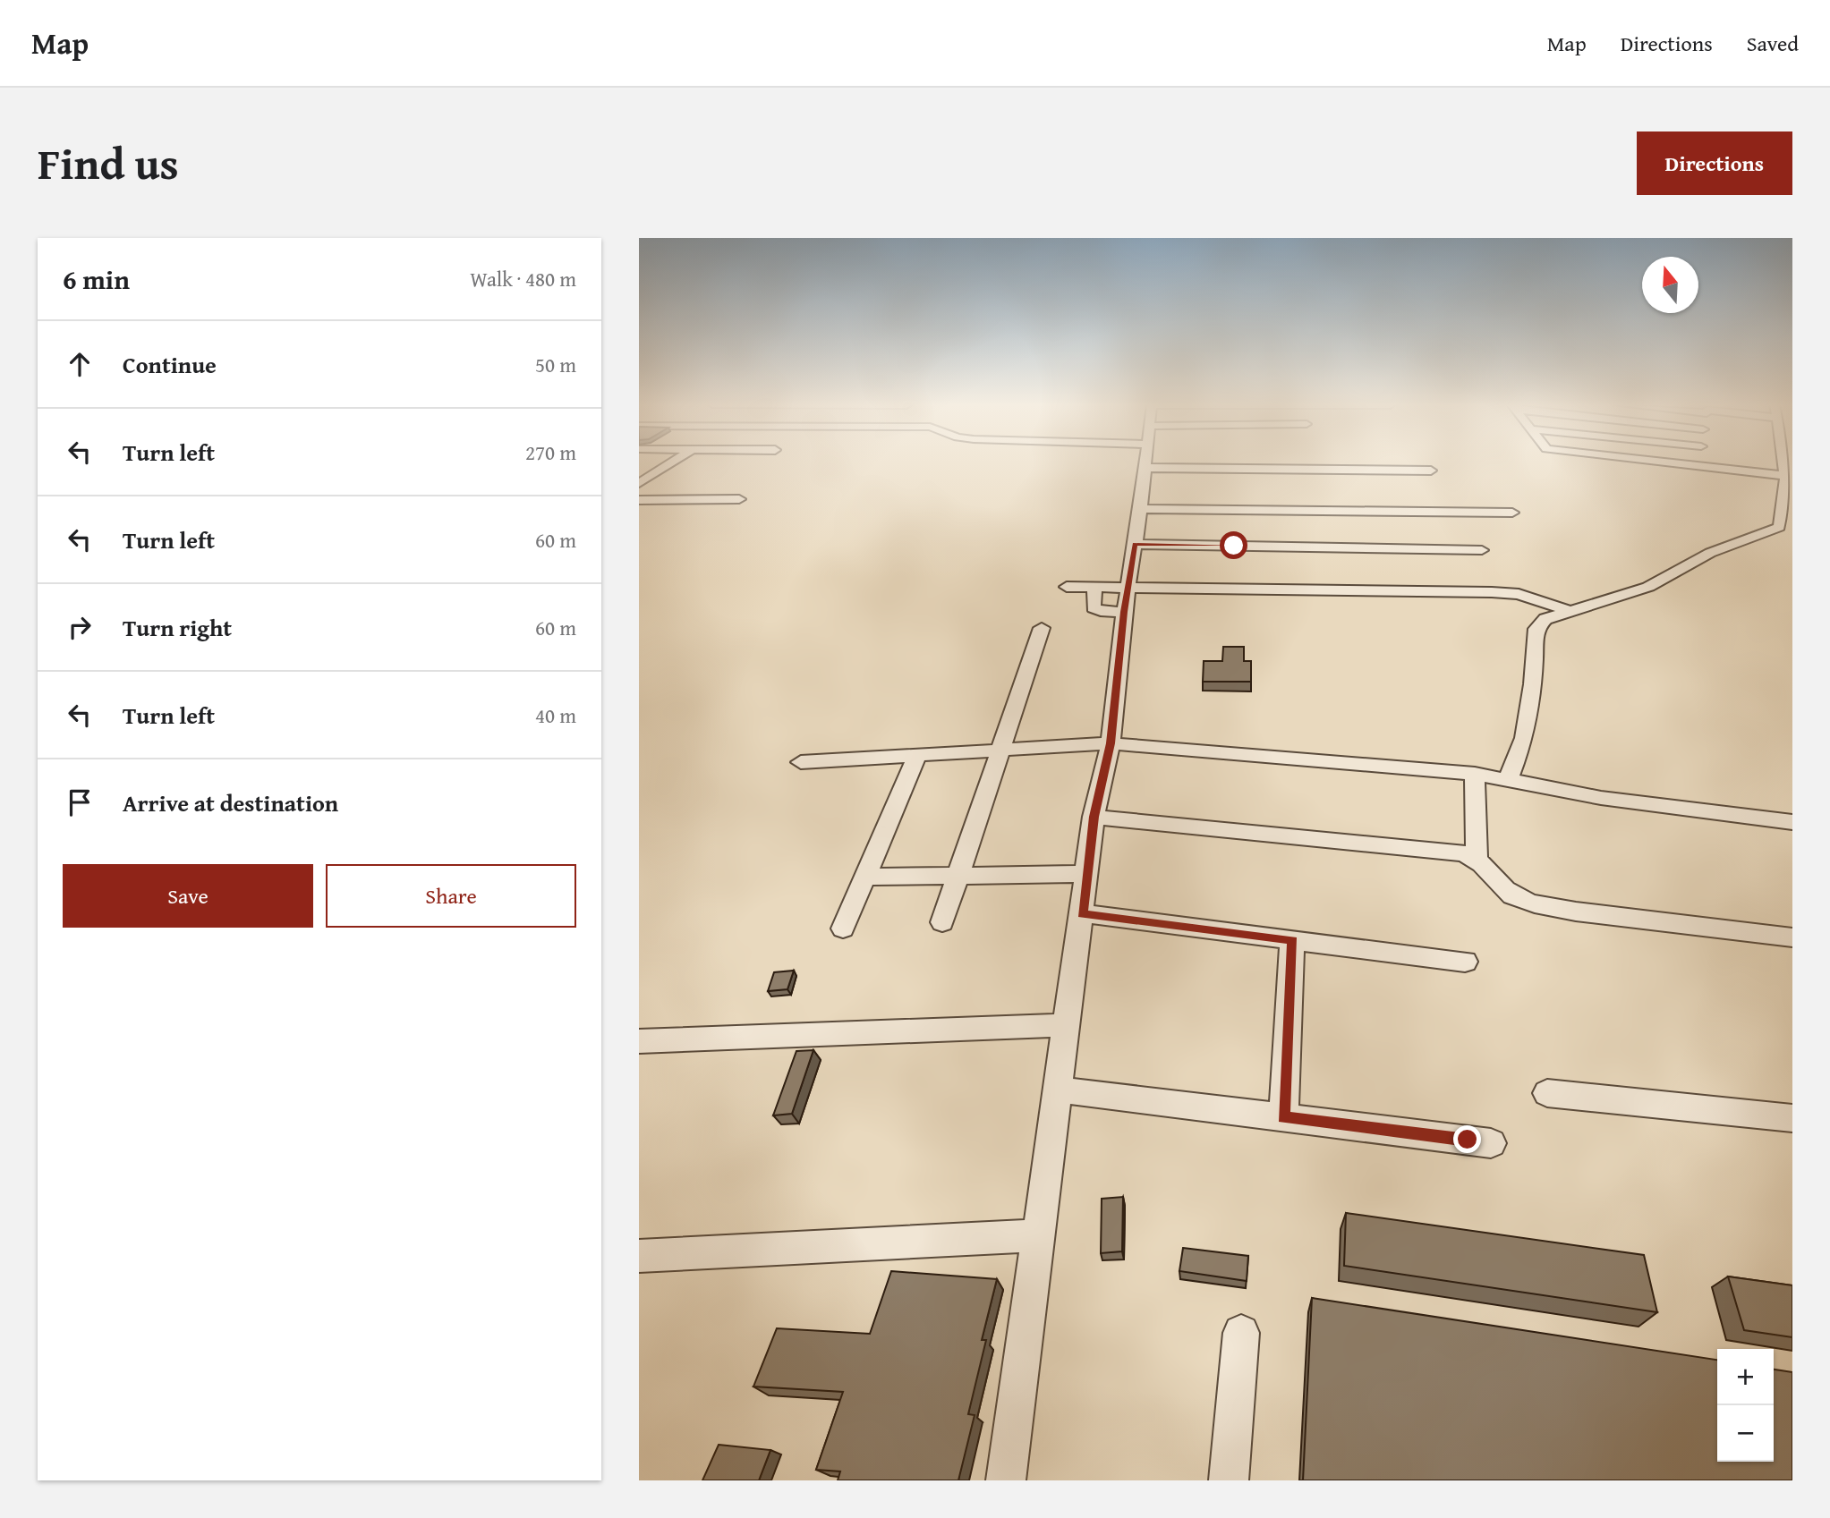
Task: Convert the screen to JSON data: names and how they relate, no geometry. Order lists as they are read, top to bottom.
{
  "north": "top",
  "page": {
    "header": "Map",
    "nav": ["Map", "Directions", "Saved"],
    "title": "Find us",
    "buttons": [
      "Directions",
      ["Save", "Share"]
    ],
    "heading": ["6 min", "Walk · 480 m"],
    "list": [
      ["Continue", "50 m"],
      ["Turn left", "270 m"],
      ["Turn left", "60 m"],
      ["Turn right", "60 m"],
      ["Turn left", "40 m"],
      "Arrive at destination"
    ],
    "map_buttons": ["+", "−"]
  }
}
